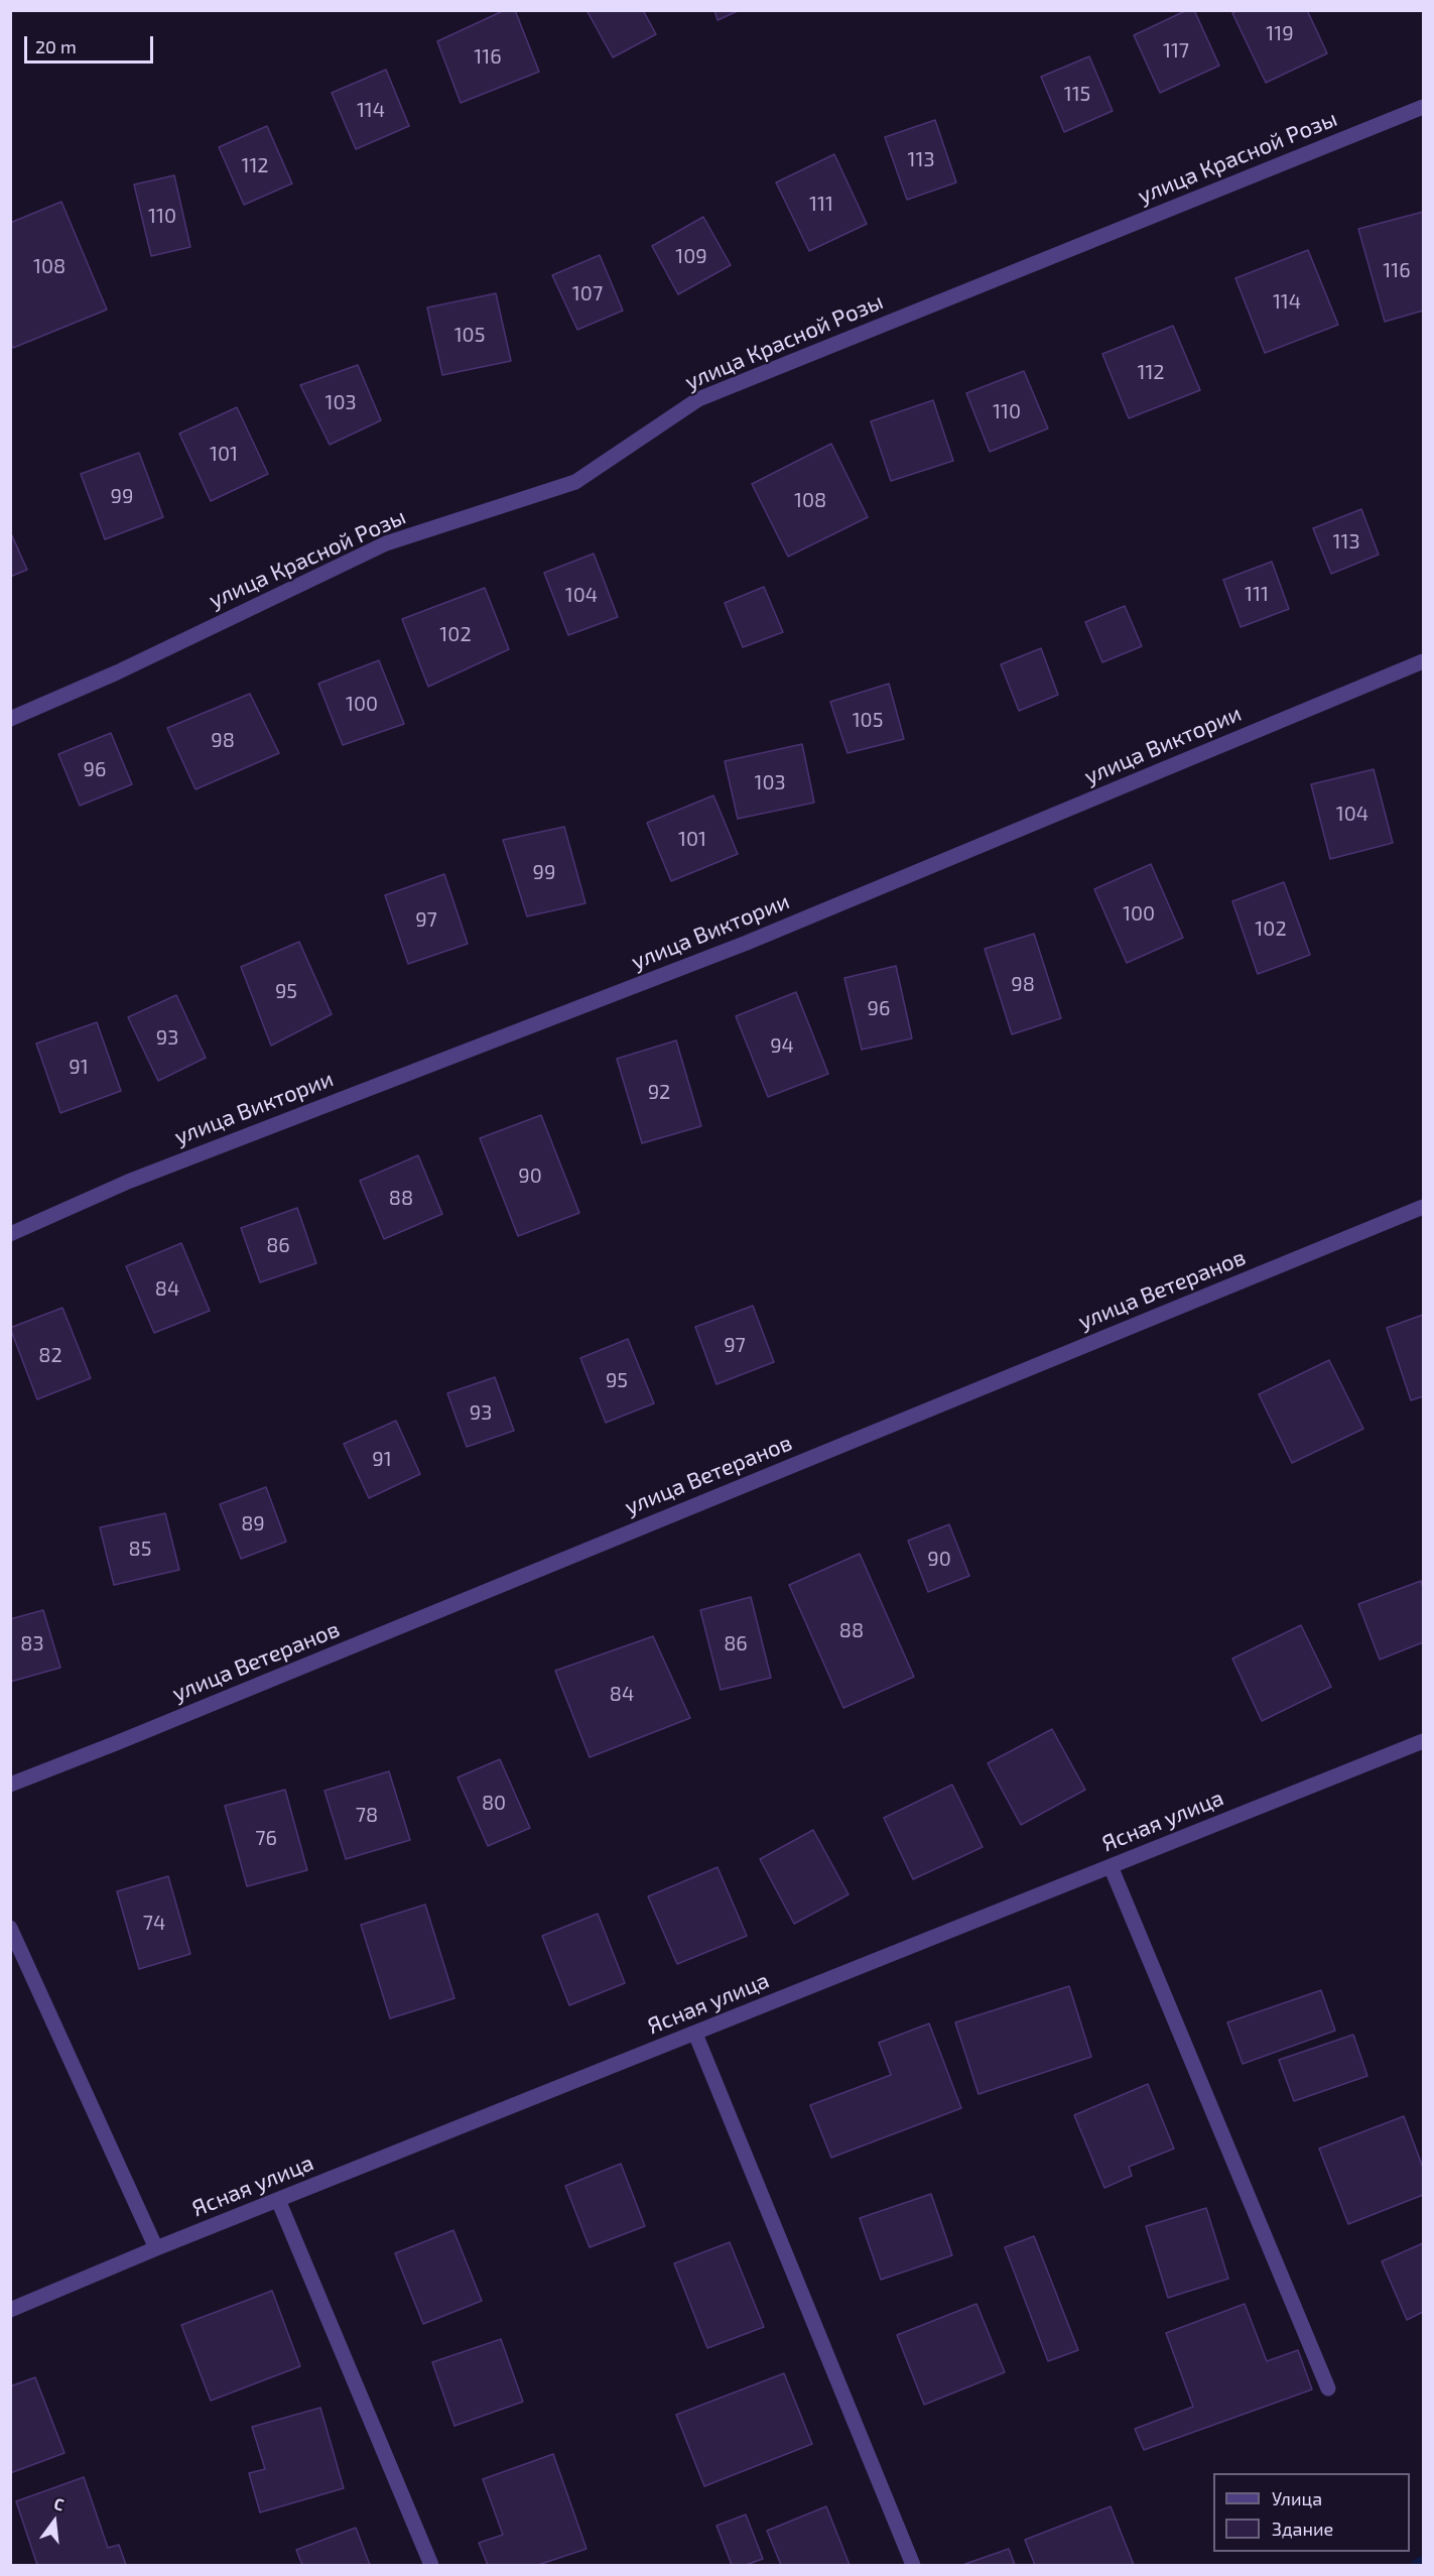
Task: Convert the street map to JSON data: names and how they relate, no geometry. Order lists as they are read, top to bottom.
{
  "streets": {
    "street": [
      "улица Красной Розы",
      "улица Виктории",
      "улица Ветеранов",
      "Ясная улица"
    ]
  },
  "house_numbers": [
    "119",
    "117",
    "116",
    "115",
    "114",
    "113",
    "112",
    "111",
    "110",
    "109",
    "108",
    "116",
    "107",
    "114",
    "105",
    "112",
    "103",
    "110",
    "101",
    "99",
    "108",
    "113",
    "111",
    "104",
    "102",
    "100",
    "105",
    "98",
    "96",
    "103",
    "104",
    "101",
    "99",
    "100",
    "97",
    "102",
    "98",
    "95",
    "96",
    "93",
    "94",
    "91",
    "92",
    "90",
    "88",
    "86",
    "84",
    "97",
    "82",
    "95",
    "93",
    "91",
    "89",
    "85",
    "90",
    "88",
    "83",
    "86",
    "84",
    "80",
    "78",
    "76",
    "74"
  ],
  "legend": ["Улица", "Здание"],
  "scale_bar": "20 m",
  "north": "top"
}
